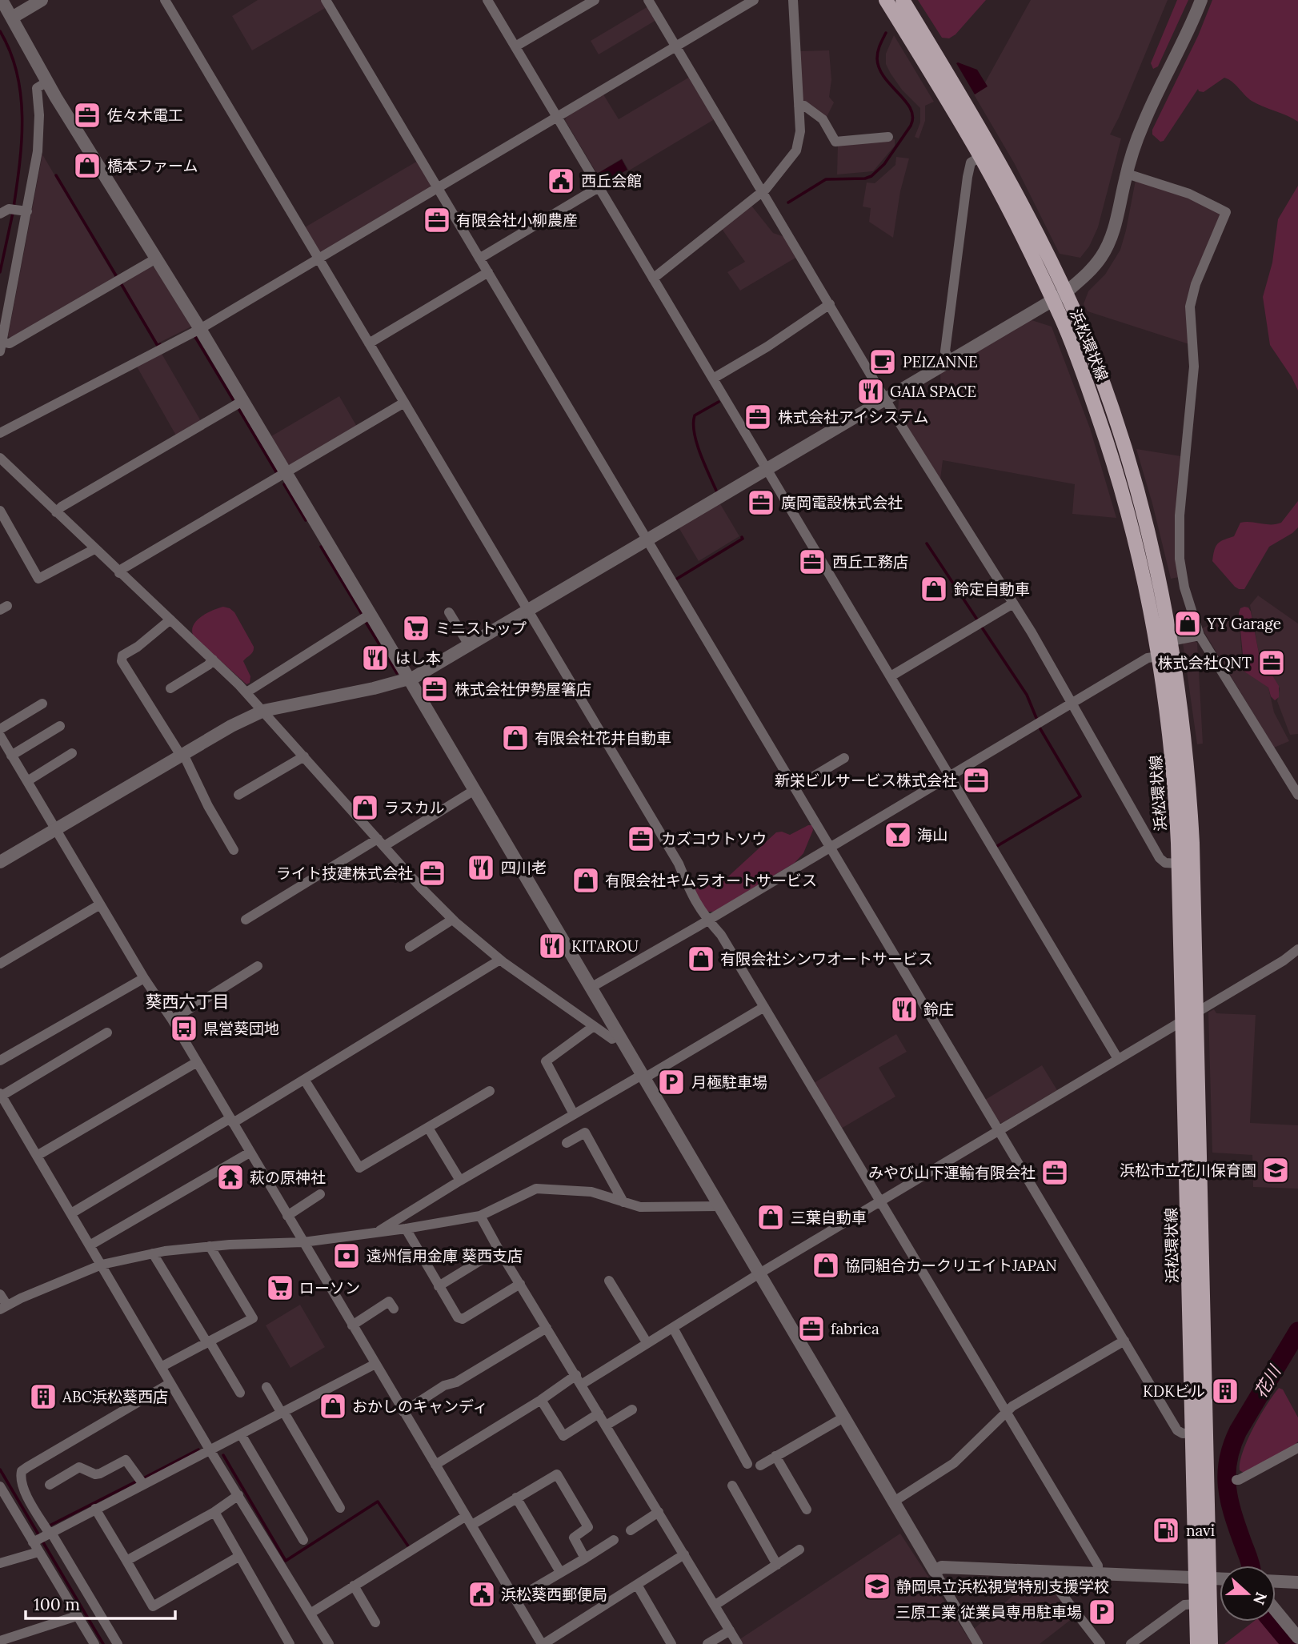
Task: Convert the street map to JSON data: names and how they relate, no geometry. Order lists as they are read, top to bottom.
{
  "streets": {
    "main road": ["浜松環状線"]
  },
  "districts": ["葵西六丁目"],
  "water": ["花川"],
  "places": {
    "office": [
      "佐々木電工",
      "有限会社小柳農産",
      "株式会社アイシステム",
      "廣岡電設株式会社",
      "西丘工務店",
      "株式会社QNT",
      "株式会社伊勢屋箸店",
      "新栄ビルサービス株式会社",
      "カズコウトソウ",
      "ライト技建株式会社",
      "みやび山下運輸有限会社",
      "fabrica"
    ],
    "shop": [
      "橋本ファーム",
      "鈴定自動車",
      "YY Garage",
      "有限会社花井自動車",
      "ラスカル",
      "有限会社キムラオートサービス",
      "有限会社シンワオートサービス",
      "三葉自動車",
      "協同組合カークリエイトJAPAN",
      "おかしのキャンディ"
    ],
    "public building": ["西丘会館", "浜松葵西郵便局"],
    "cafe": ["PEIZANNE"],
    "restaurant": [
      "GAIA SPACE",
      "はし本",
      "四川老",
      "KITAROU",
      "鈴庄"
    ],
    "supermarket": ["ミニストップ", "ローソン"],
    "bar": ["海山"],
    "bus stop": ["県営葵団地"],
    "parking": ["月極駐車場", "三原工業 従業員専用駐車場"],
    "school or university": ["浜松市立花川保育園", "静岡県立浜松視覚特別支援学校"],
    "temple": ["萩の原神社"],
    "bank": ["遠州信用金庫 葵西支店"],
    "building": ["KDKビル", "ABC浜松葵西店"],
    "fuel station": ["navi"]
  },
  "scale_bar": "100 m",
  "north": "right"
}
